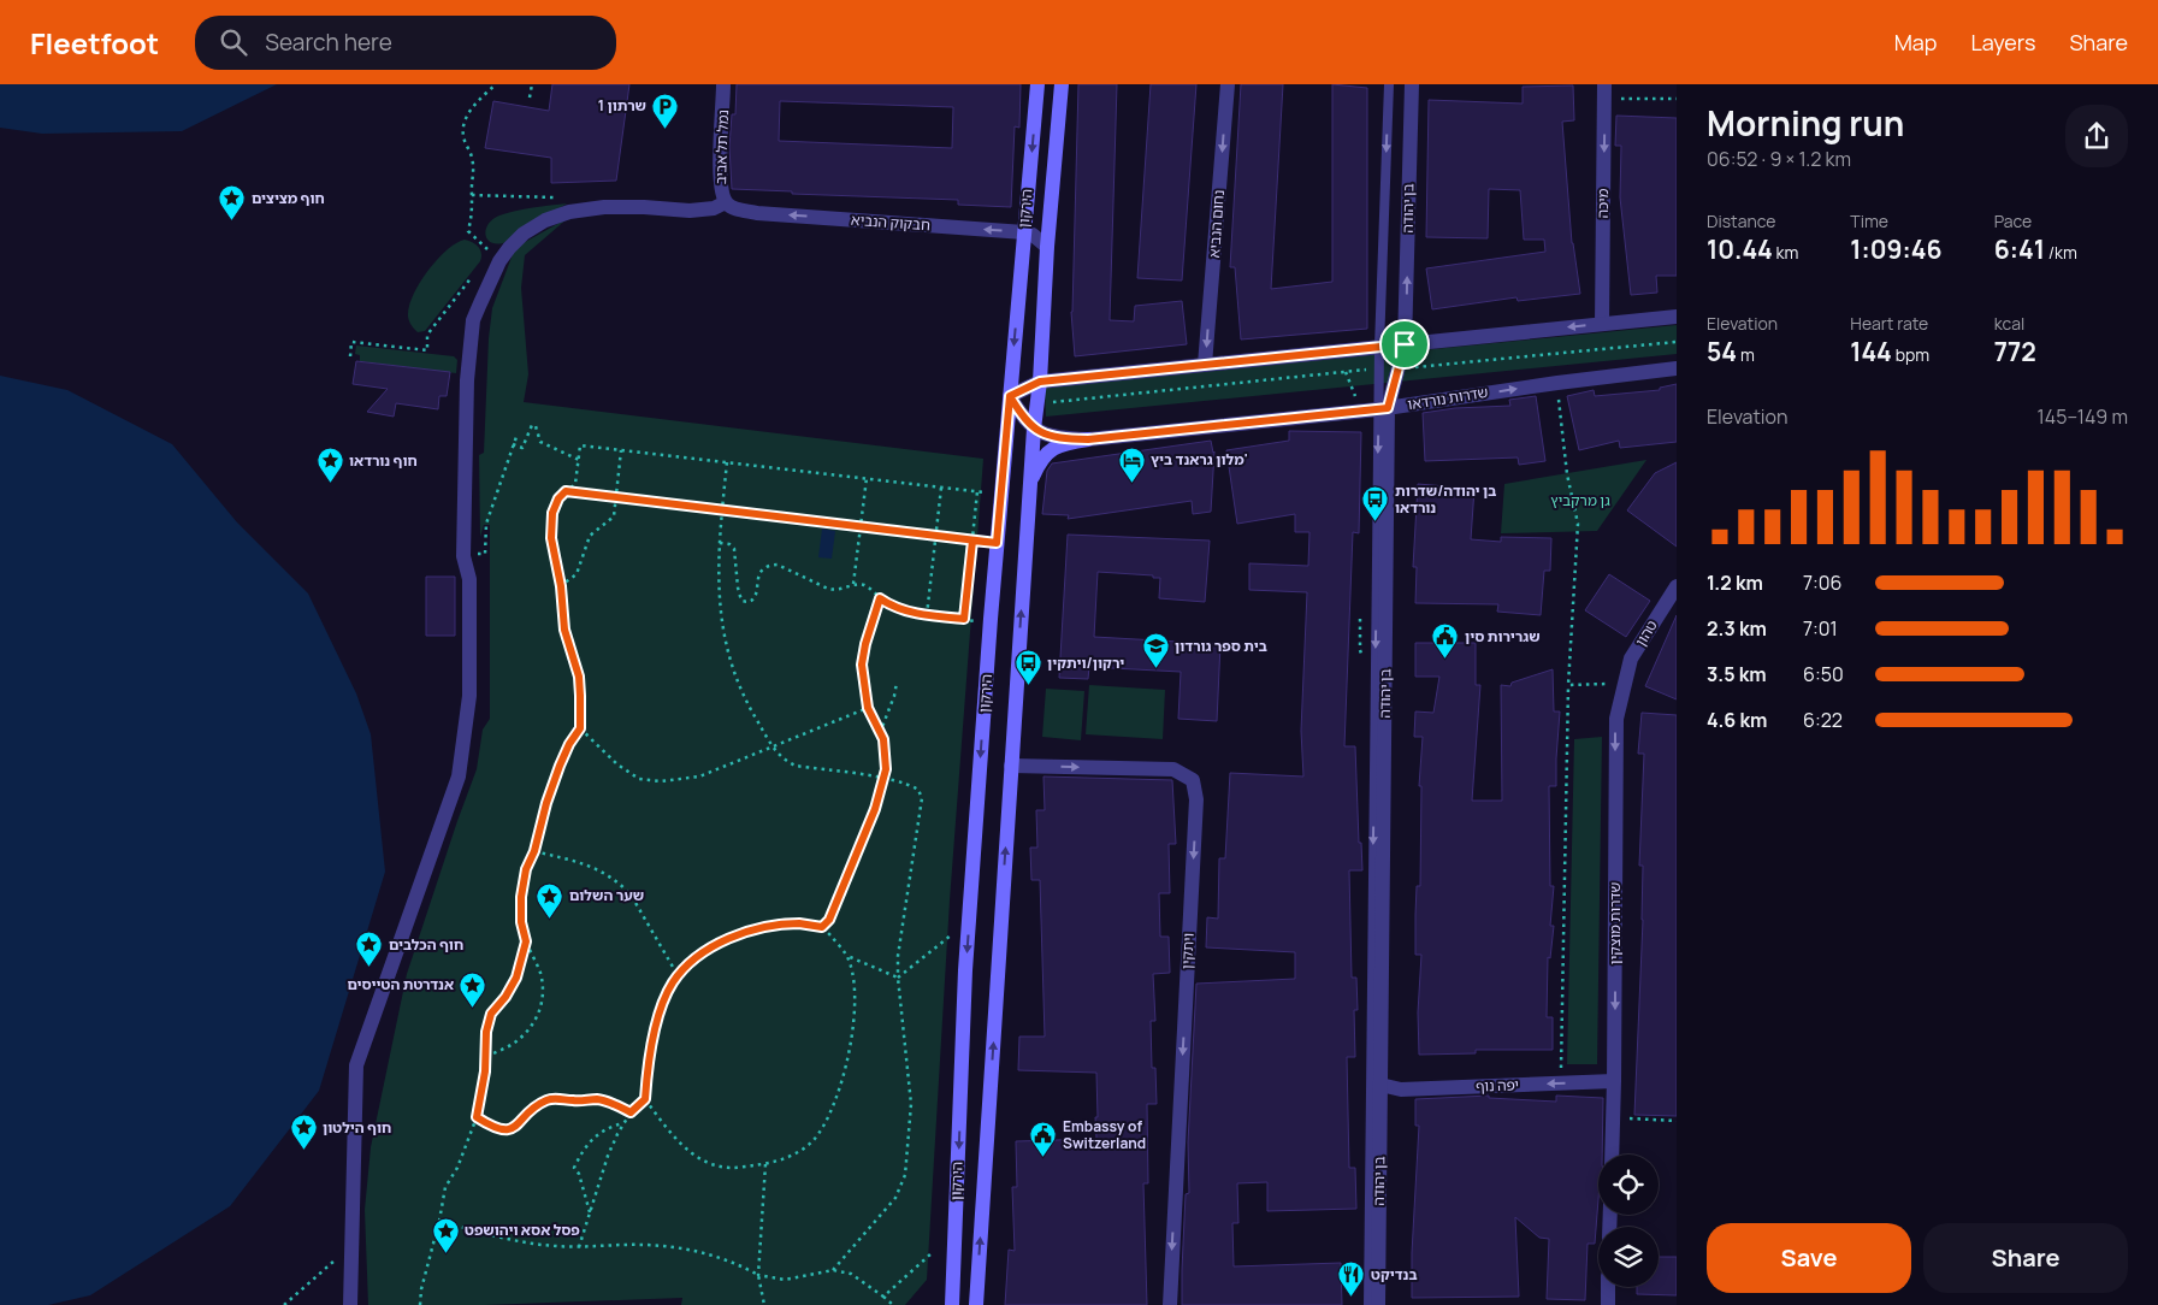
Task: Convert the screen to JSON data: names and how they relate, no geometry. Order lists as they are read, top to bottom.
{
  "streets": {
    "main road": ["הירקון"],
    "street": [
      "נמל תל אביב",
      "מיכה",
      "בן יהודה",
      "חבקוק הנביא",
      "נחום הנביא",
      "שדרות נורדאו",
      "טהון",
      "שדרות מוצקין",
      "ויתקין",
      "יפה נוף"
    ]
  },
  "crossings": [
    ["נמל תל אביב", "חבקוק הנביא"],
    ["הירקון", "חבקוק הנביא"],
    ["הירקון", "שדרות נורדאו"],
    ["הירקון", "ויתקין"],
    ["בן יהודה", "שדרות נורדאו"],
    ["בן יהודה", "יפה נוף"],
    ["טהון", "שדרות מוצקין"],
    ["שדרות מוצקין", "יפה נוף"]
  ],
  "one_way": [
    "מיכה",
    "חבקוק הנביא",
    "נחום הנביא",
    "שדרות מוצקין",
    "יפה נוף"
  ],
  "parks": ["גן מרקביץ"],
  "places": {
    "parking": ["שרתון 1"],
    "place": [
      "חוף מציצים",
      "חוף נורדאו",
      "שער השלום",
      "חוף הכלבים",
      "אנדרטת הטייסים",
      "חוף הילטון",
      "פסל אסא ויהושפט"
    ],
    "hotel": ["מלון גראנד ביץ'"],
    "bus stop": ["בן יהודה/שדרות נורדאו", "ירקון/ויתקין"],
    "public building": ["שגרירות סין", "Embassy of Switzerland"],
    "school or university": ["בית ספר גורדון"],
    "restaurant": ["בנדיקט"]
  },
  "page": {
    "header": "Fleetfoot",
    "search": "Search here",
    "nav": ["Map", "Layers", "Share"],
    "heading": ["Morning run", "06:52 · 9 × 1.2 km"],
    "stats": [
      ["Distance", "10.44 km"],
      ["Time", "1:09:46"],
      ["Pace", "6:41 /km"],
      ["Elevation", "54 m"],
      ["Heart rate", "144 bpm"],
      ["kcal", "772"]
    ],
    "chart": ["Elevation", "145–149 m"],
    "list": [
      {
        "name": "1.2 km",
        "note": "7:06"
      },
      {
        "name": "2.3 km",
        "note": "7:01"
      },
      {
        "name": "3.5 km",
        "note": "6:50"
      },
      {
        "name": "4.6 km",
        "note": "6:22"
      }
    ],
    "buttons": ["Save", "Share"]
  }
}
